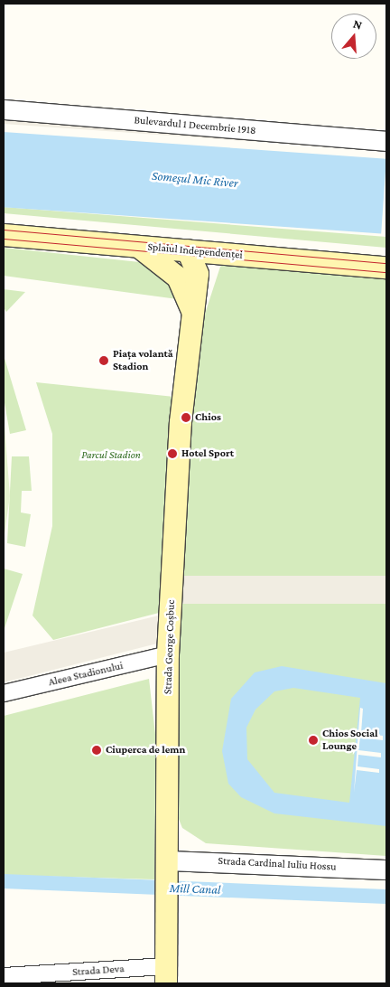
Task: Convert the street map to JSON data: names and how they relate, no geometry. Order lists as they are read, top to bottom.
{
  "streets": {
    "main road": ["Splaiul Independenței", "Strada George Coșbuc"],
    "street": [
      "Bulevardul 1 Decembrie 1918",
      "Aleea Stadionului",
      "Strada Cardinal Iuliu Hossu",
      "Strada Deva"
    ]
  },
  "crossings": [
    ["Splaiul Independenței", "Strada George Coșbuc"],
    ["Strada George Coșbuc", "Aleea Stadionului"],
    ["Strada George Coșbuc", "Strada Cardinal Iuliu Hossu"],
    ["Strada George Coșbuc", "Strada Deva"]
  ],
  "water": ["Someşul Mic River", "Mill Canal"],
  "parks": ["Parcul Stadion"],
  "places": [
    "Piața volantă Stadion",
    "Chios",
    "Hotel Sport",
    "Chios Social Lounge",
    "Ciuperca de lemn"
  ],
  "north": "top"
}
